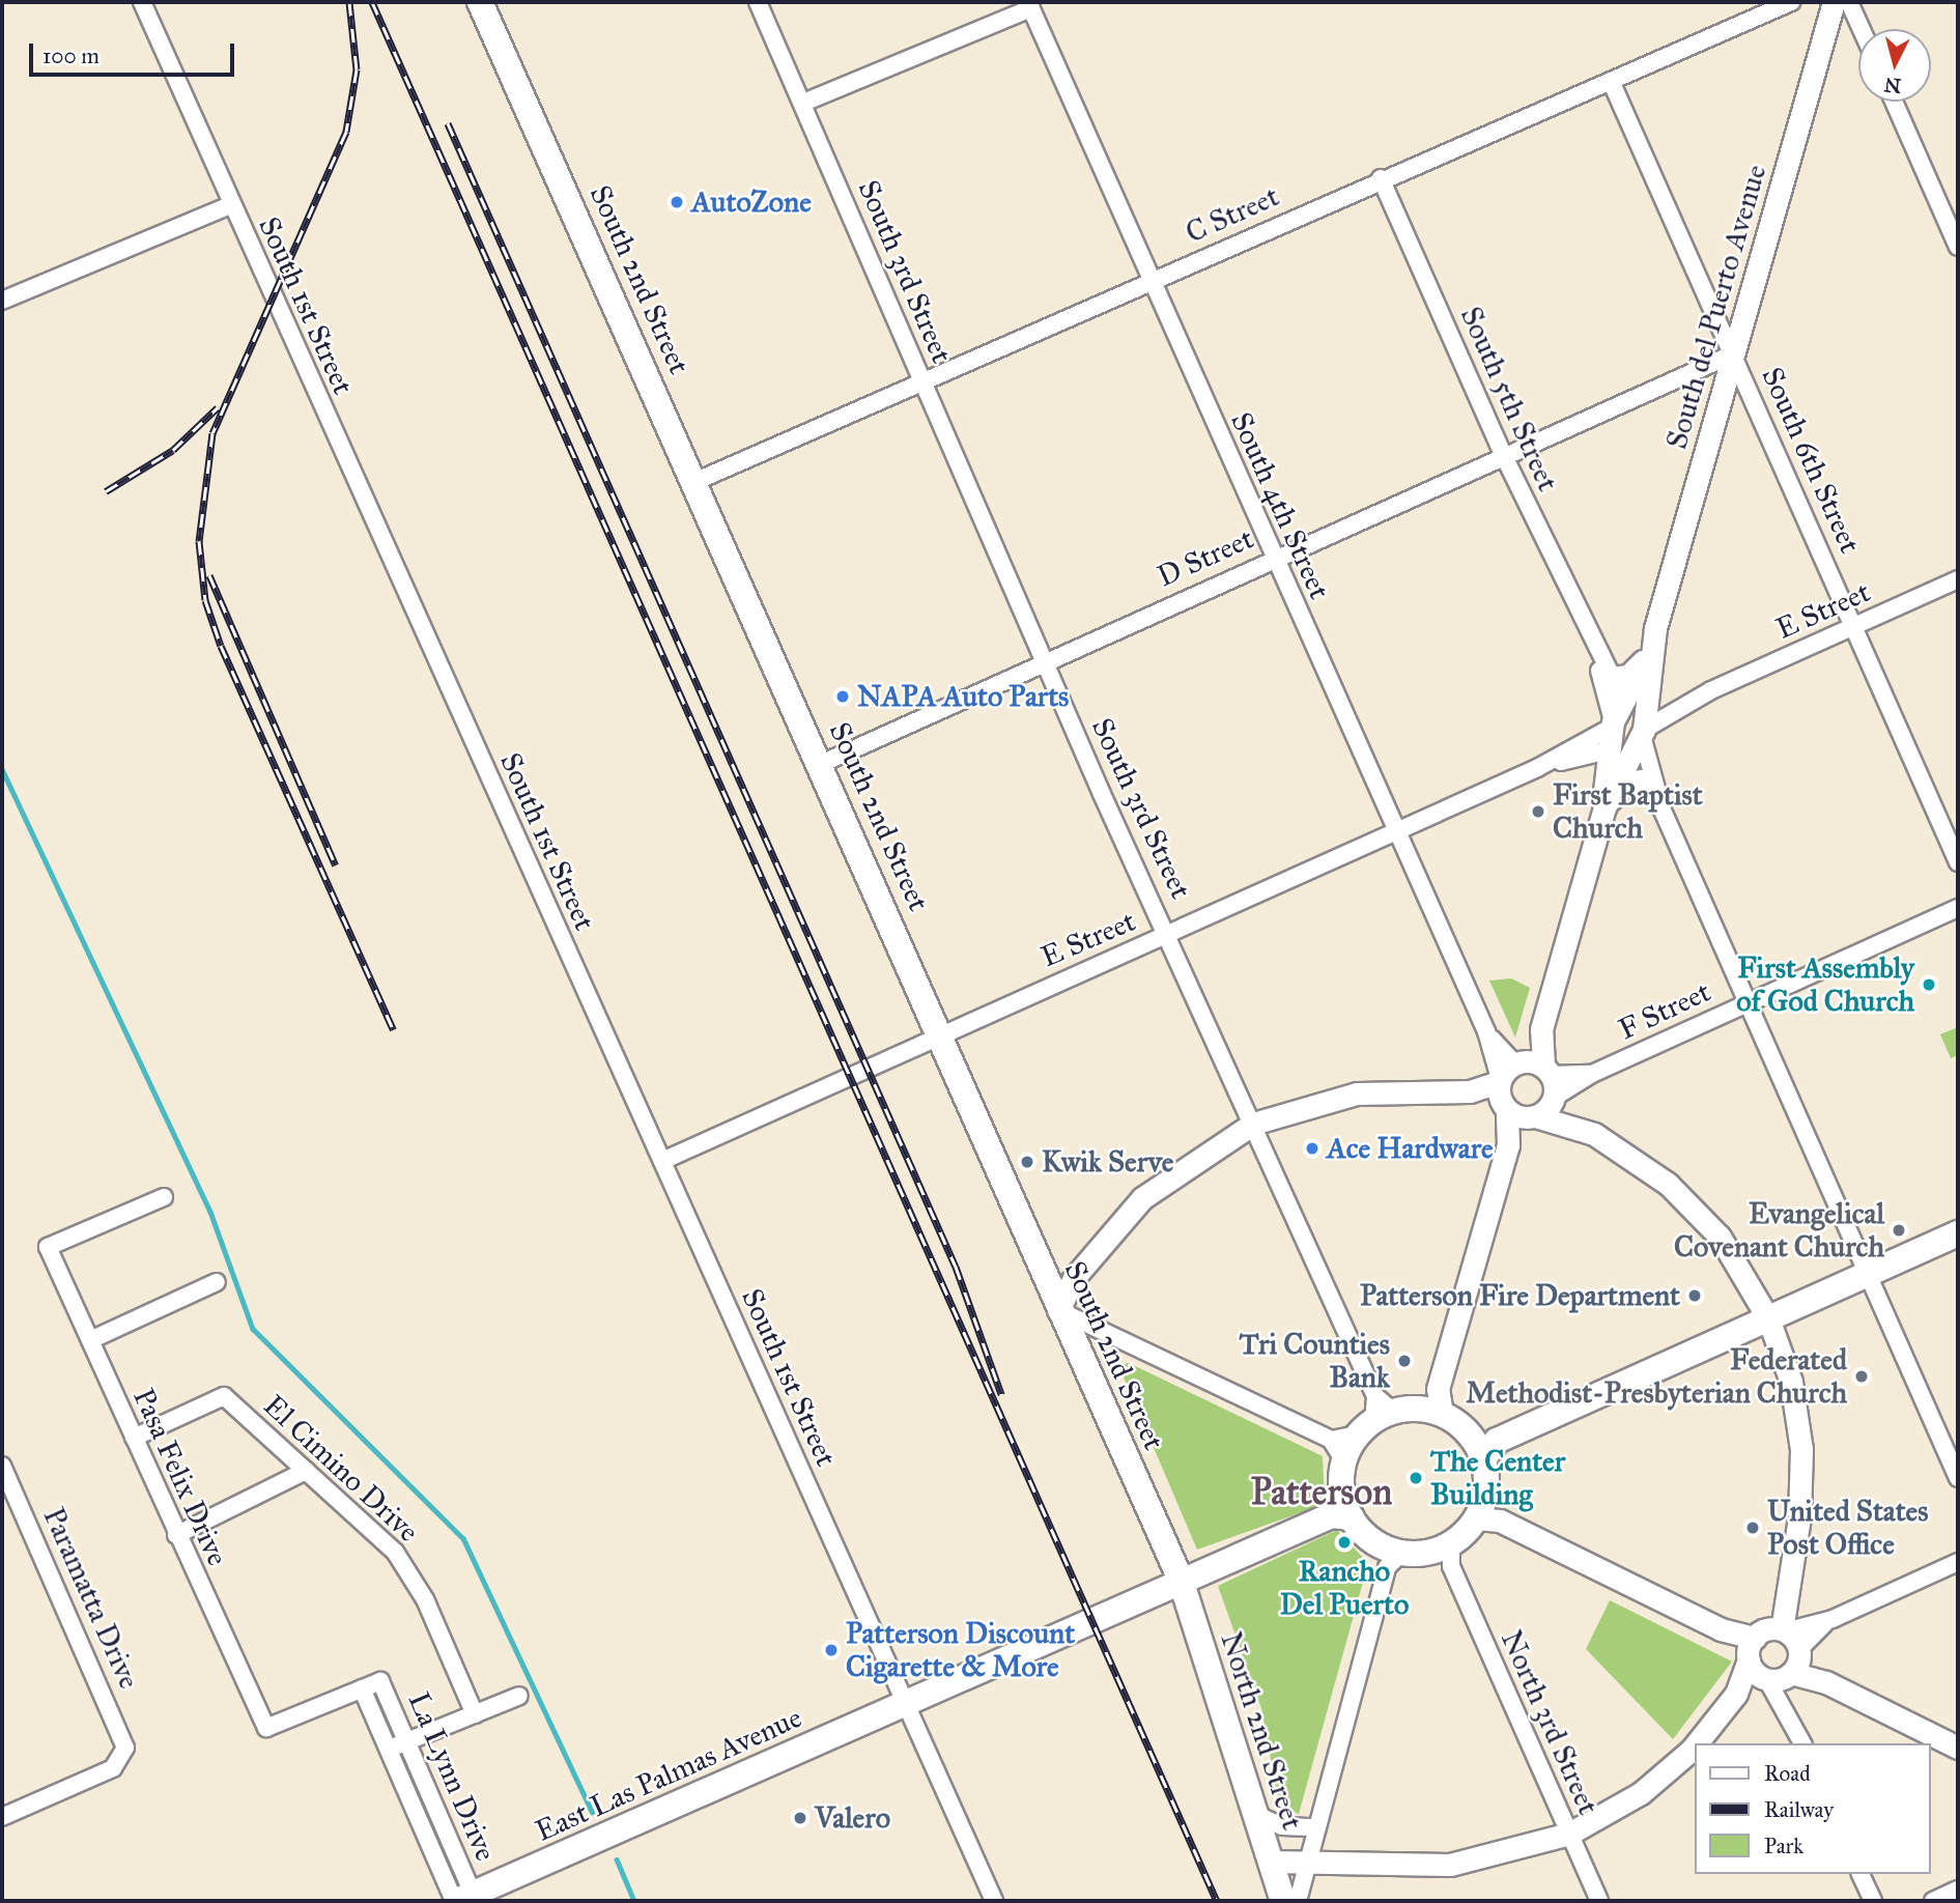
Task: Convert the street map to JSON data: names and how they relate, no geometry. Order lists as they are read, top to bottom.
{
  "streets": {
    "main road": ["South 2nd Street", "North 2nd Street", "East Las Palmas Avenue"],
    "street": [
      "C Street",
      "South 3rd Street",
      "South 1st Street",
      "South del Puerto Avenue",
      "South 5th Street",
      "South 6th Street",
      "South 4th Street",
      "D Street",
      "E Street",
      "F Street",
      "El Cimino Drive",
      "Pasa Felix Drive",
      "Paramatta Drive",
      "North 3rd Street",
      "La Lynn Drive"
    ]
  },
  "crossings": [
    ["C Street", "South 3rd Street"],
    ["C Street", "South 2nd Street"],
    ["C Street", "South 5th Street"],
    ["C Street", "South 6th Street"],
    ["C Street", "South 4th Street"],
    ["South 3rd Street", "D Street"],
    ["South 3rd Street", "E Street"],
    ["South 3rd Street", "North 3rd Street"],
    ["South 3rd Street", "East Las Palmas Avenue"],
    ["South 2nd Street", "D Street"],
    ["South 2nd Street", "E Street"],
    ["South 2nd Street", "North 2nd Street"],
    ["South 2nd Street", "East Las Palmas Avenue"],
    ["South 1st Street", "E Street"],
    ["South 1st Street", "East Las Palmas Avenue"],
    ["South del Puerto Avenue", "South 5th Street"],
    ["South del Puerto Avenue", "South 6th Street"],
    ["South del Puerto Avenue", "South 4th Street"],
    ["South del Puerto Avenue", "D Street"],
    ["South del Puerto Avenue", "E Street"],
    ["South del Puerto Avenue", "F Street"],
    ["South 5th Street", "D Street"],
    ["South 5th Street", "E Street"],
    ["South 6th Street", "D Street"],
    ["South 6th Street", "E Street"],
    ["South 4th Street", "D Street"],
    ["South 4th Street", "E Street"],
    ["South 4th Street", "F Street"],
    ["El Cimino Drive", "Pasa Felix Drive"],
    ["Pasa Felix Drive", "La Lynn Drive"],
    ["North 3rd Street", "East Las Palmas Avenue"],
    ["North 2nd Street", "East Las Palmas Avenue"],
    ["East Las Palmas Avenue", "La Lynn Drive"]
  ],
  "districts": ["Patterson"],
  "places": [
    "AutoZone",
    "NAPA Auto Parts",
    "First Baptist Church",
    "First Assembly of God Church",
    "Ace Hardware",
    "Kwik Serve",
    "Evangelical Covenant Church",
    "Patterson Fire Department",
    "Tri Counties Bank",
    "Federated Methodist-Presbyterian Church",
    "The Center Building",
    "United States Post Office",
    "Rancho Del Puerto",
    "Patterson Discount Cigarette & More",
    "Valero"
  ],
  "legend": ["Road", "Railway", "Park"],
  "scale_bar": "100 m",
  "north": "bottom"
}
